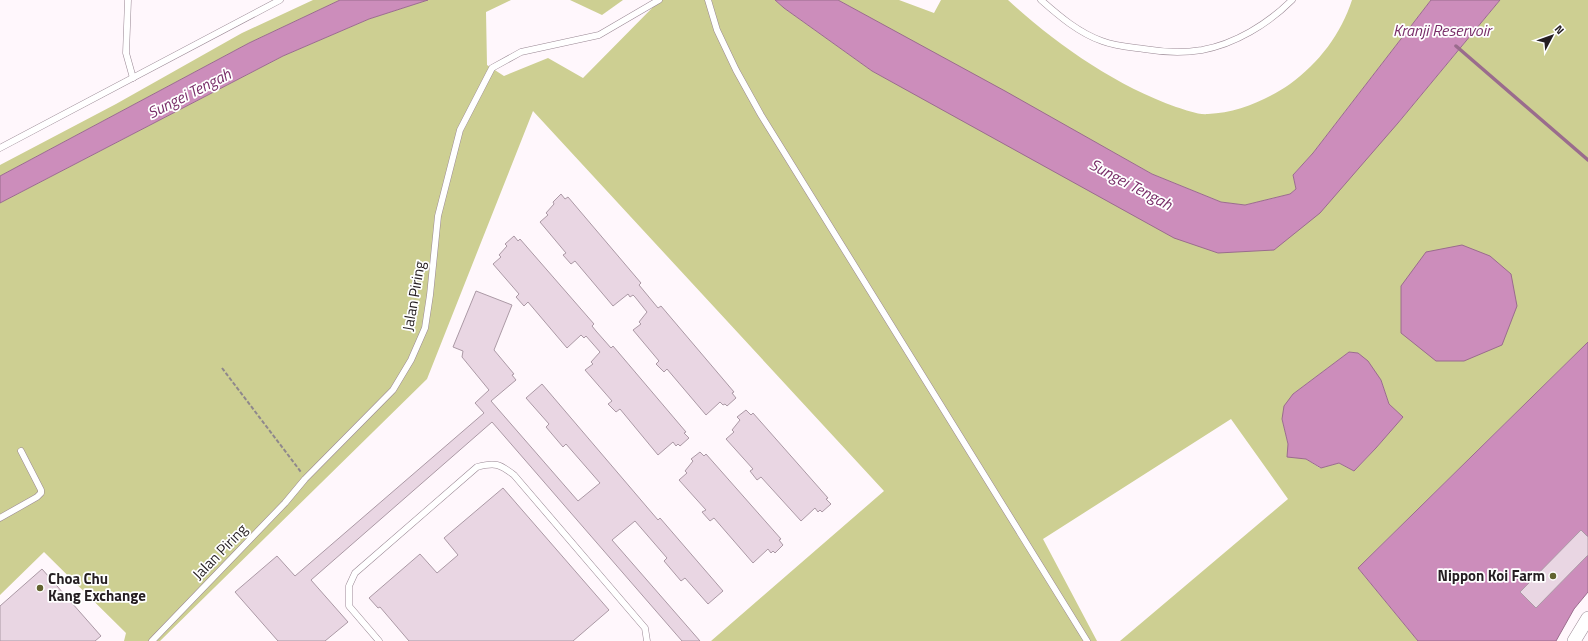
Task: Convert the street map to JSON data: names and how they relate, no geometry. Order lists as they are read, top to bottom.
{
  "streets": {
    "lane": ["Jalan Piring"]
  },
  "water": ["Kranji Reservoir", "Sungei Tengah"],
  "places": ["Nippon Koi Farm", "Choa Chu Kang Exchange"],
  "north": "top right"
}
